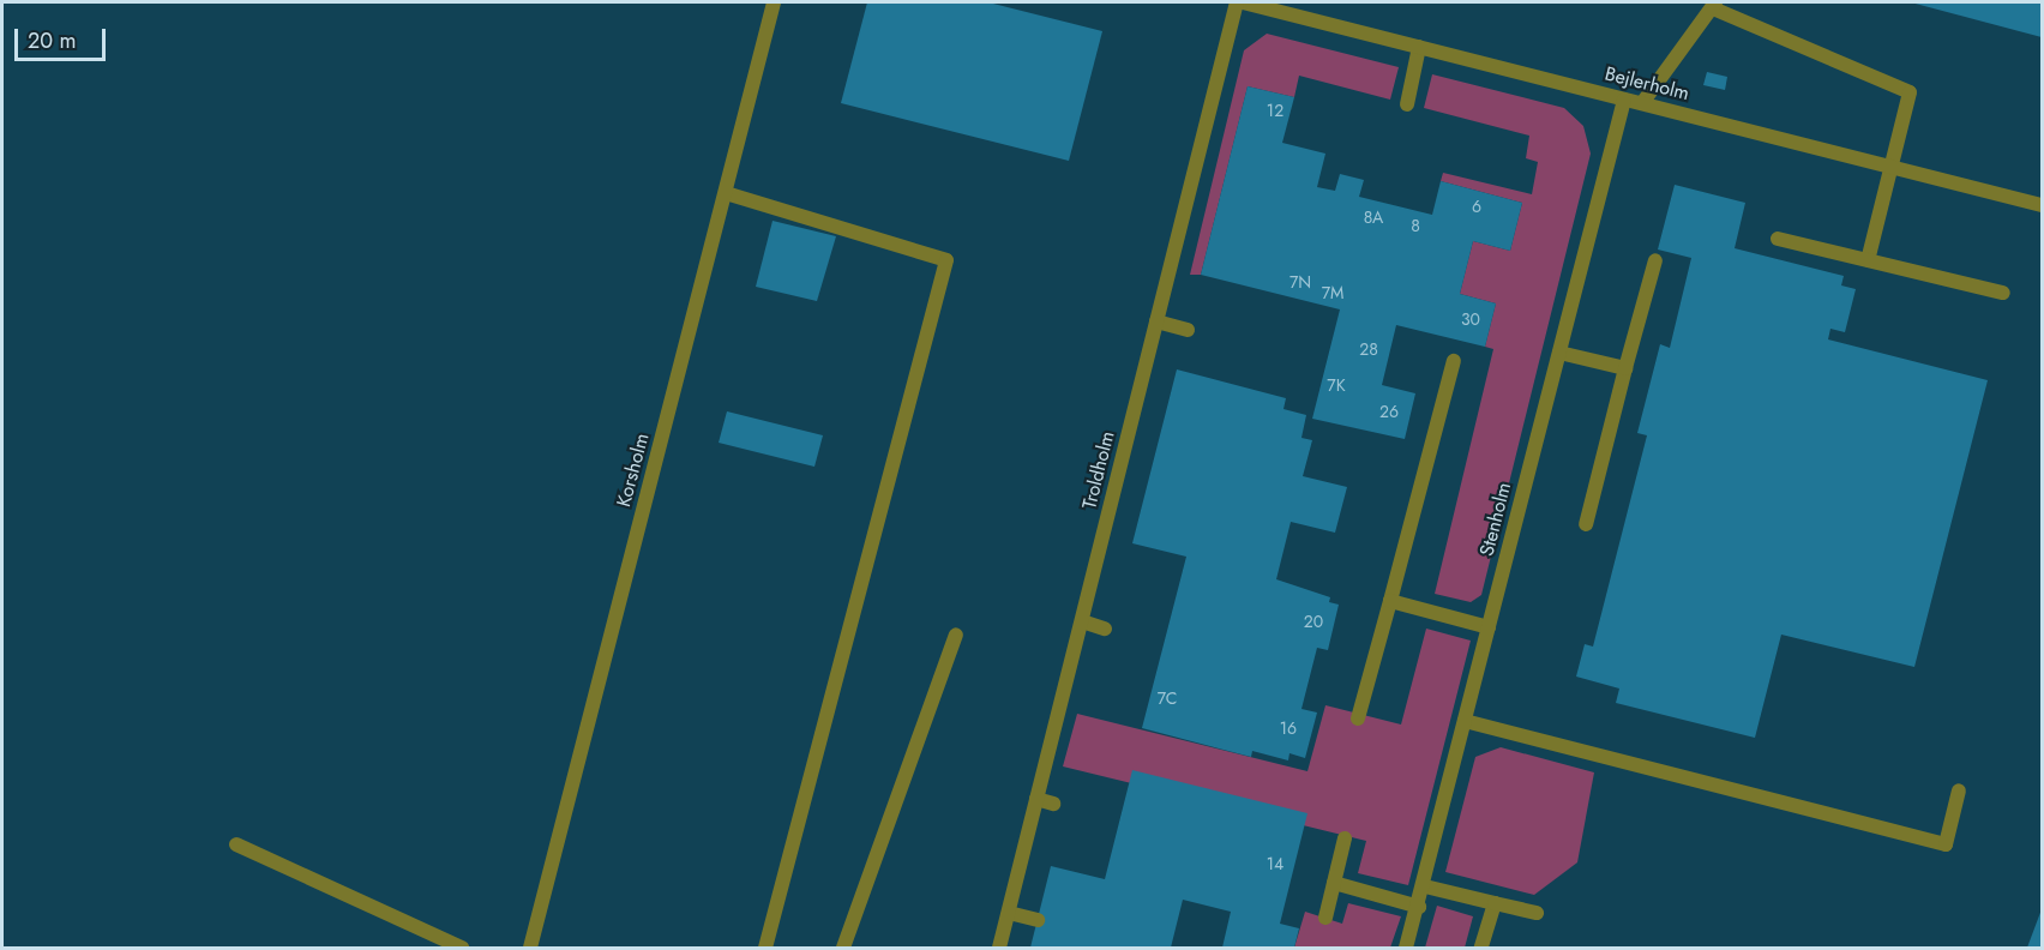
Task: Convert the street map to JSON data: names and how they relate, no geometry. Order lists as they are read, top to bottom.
{
  "streets": {
    "street": [
      "Bejlerholm",
      "Korsholm",
      "Troldholm",
      "Stenholm"
    ]
  },
  "crossings": [
    ["Bejlerholm", "Stenholm"]
  ],
  "house_numbers": [
    "12",
    "6",
    "8A",
    "8",
    "7N",
    "7M",
    "30",
    "28",
    "7K",
    "26",
    "20",
    "7C",
    "16",
    "14"
  ],
  "scale_bar": "20 m"
}
